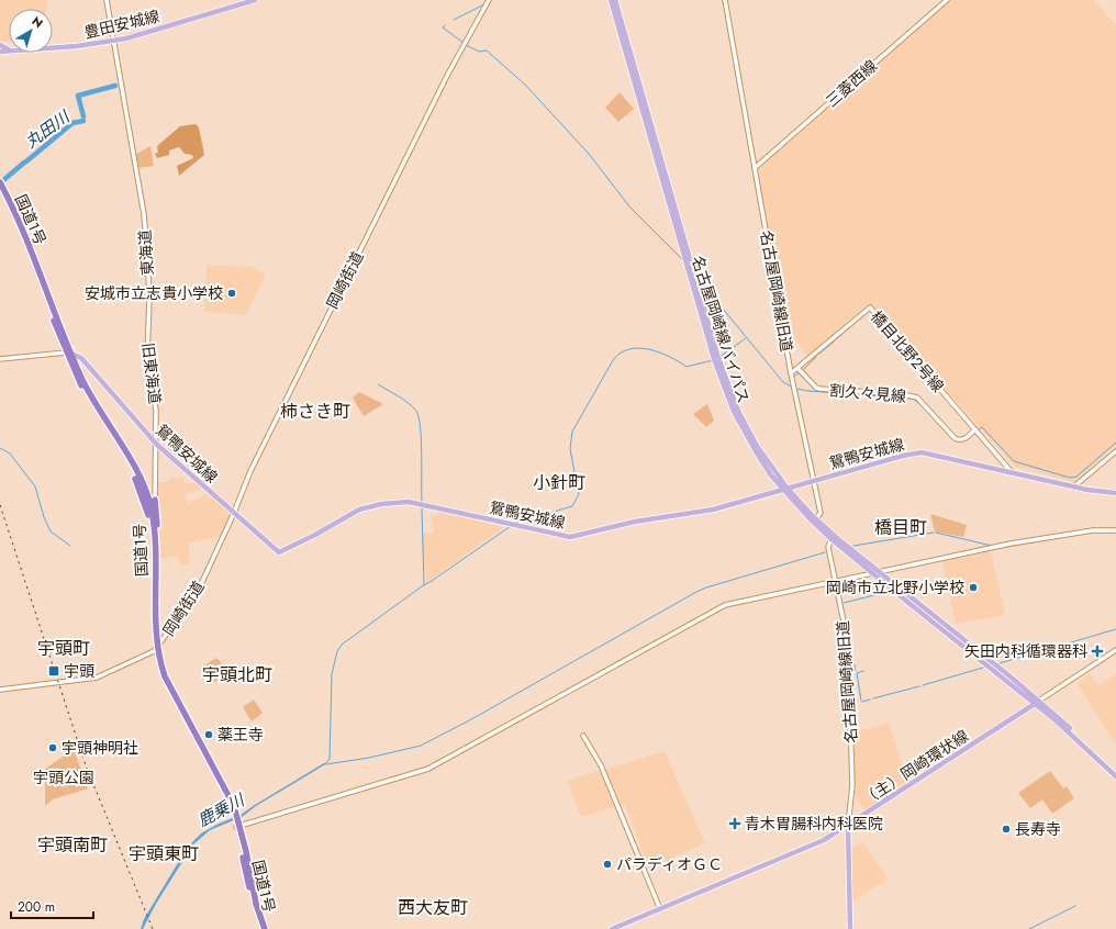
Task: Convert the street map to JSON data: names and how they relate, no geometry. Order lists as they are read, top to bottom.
{
  "streets": {
    "highway": ["国道1号"],
    "main road": [
      "豊田安城線",
      "名古屋岡崎線バイパス",
      "鴛鴨安城線",
      "（主）岡崎環状線"
    ],
    "street": [
      "三菱西線",
      "東海道",
      "岡崎街道",
      "名古屋岡崎線旧道",
      "橋目北野2号線",
      "旧東海道",
      "割久々見線"
    ]
  },
  "crossings": [
    ["豊田安城線", "東海道"],
    ["三菱西線", "名古屋岡崎線旧道"],
    ["国道1号", "岡崎街道"],
    ["国道1号", "旧東海道"],
    ["国道1号", "鴛鴨安城線"],
    ["東海道", "旧東海道"],
    ["岡崎街道", "鴛鴨安城線"],
    ["名古屋岡崎線旧道", "名古屋岡崎線バイパス"],
    ["名古屋岡崎線旧道", "橋目北野2号線"],
    ["名古屋岡崎線旧道", "鴛鴨安城線"],
    ["名古屋岡崎線旧道", "（主）岡崎環状線"],
    ["名古屋岡崎線バイパス", "鴛鴨安城線"],
    ["名古屋岡崎線バイパス", "（主）岡崎環状線"],
    ["橋目北野2号線", "割久々見線"],
    ["橋目北野2号線", "鴛鴨安城線"],
    ["旧東海道", "鴛鴨安城線"]
  ],
  "districts": [
    "柿さき町",
    "小針町",
    "橋目町",
    "宇頭町",
    "宇頭北町",
    "宇頭南町",
    "宇頭東町",
    "西大友町"
  ],
  "water": ["丸田川", "鹿乗川"],
  "parks": ["宇頭公園"],
  "places": {
    "other": [
      "安城市立志貴小学校",
      "岡崎市立北野小学校",
      "薬王寺",
      "宇頭神明社",
      "長寿寺",
      "パラディオＧＣ"
    ],
    "health": ["矢田内科循環器科", "青木胃腸科内科医院"],
    "transit": ["宇頭"]
  },
  "scale_bar": "200 m",
  "north": "top right"
}
